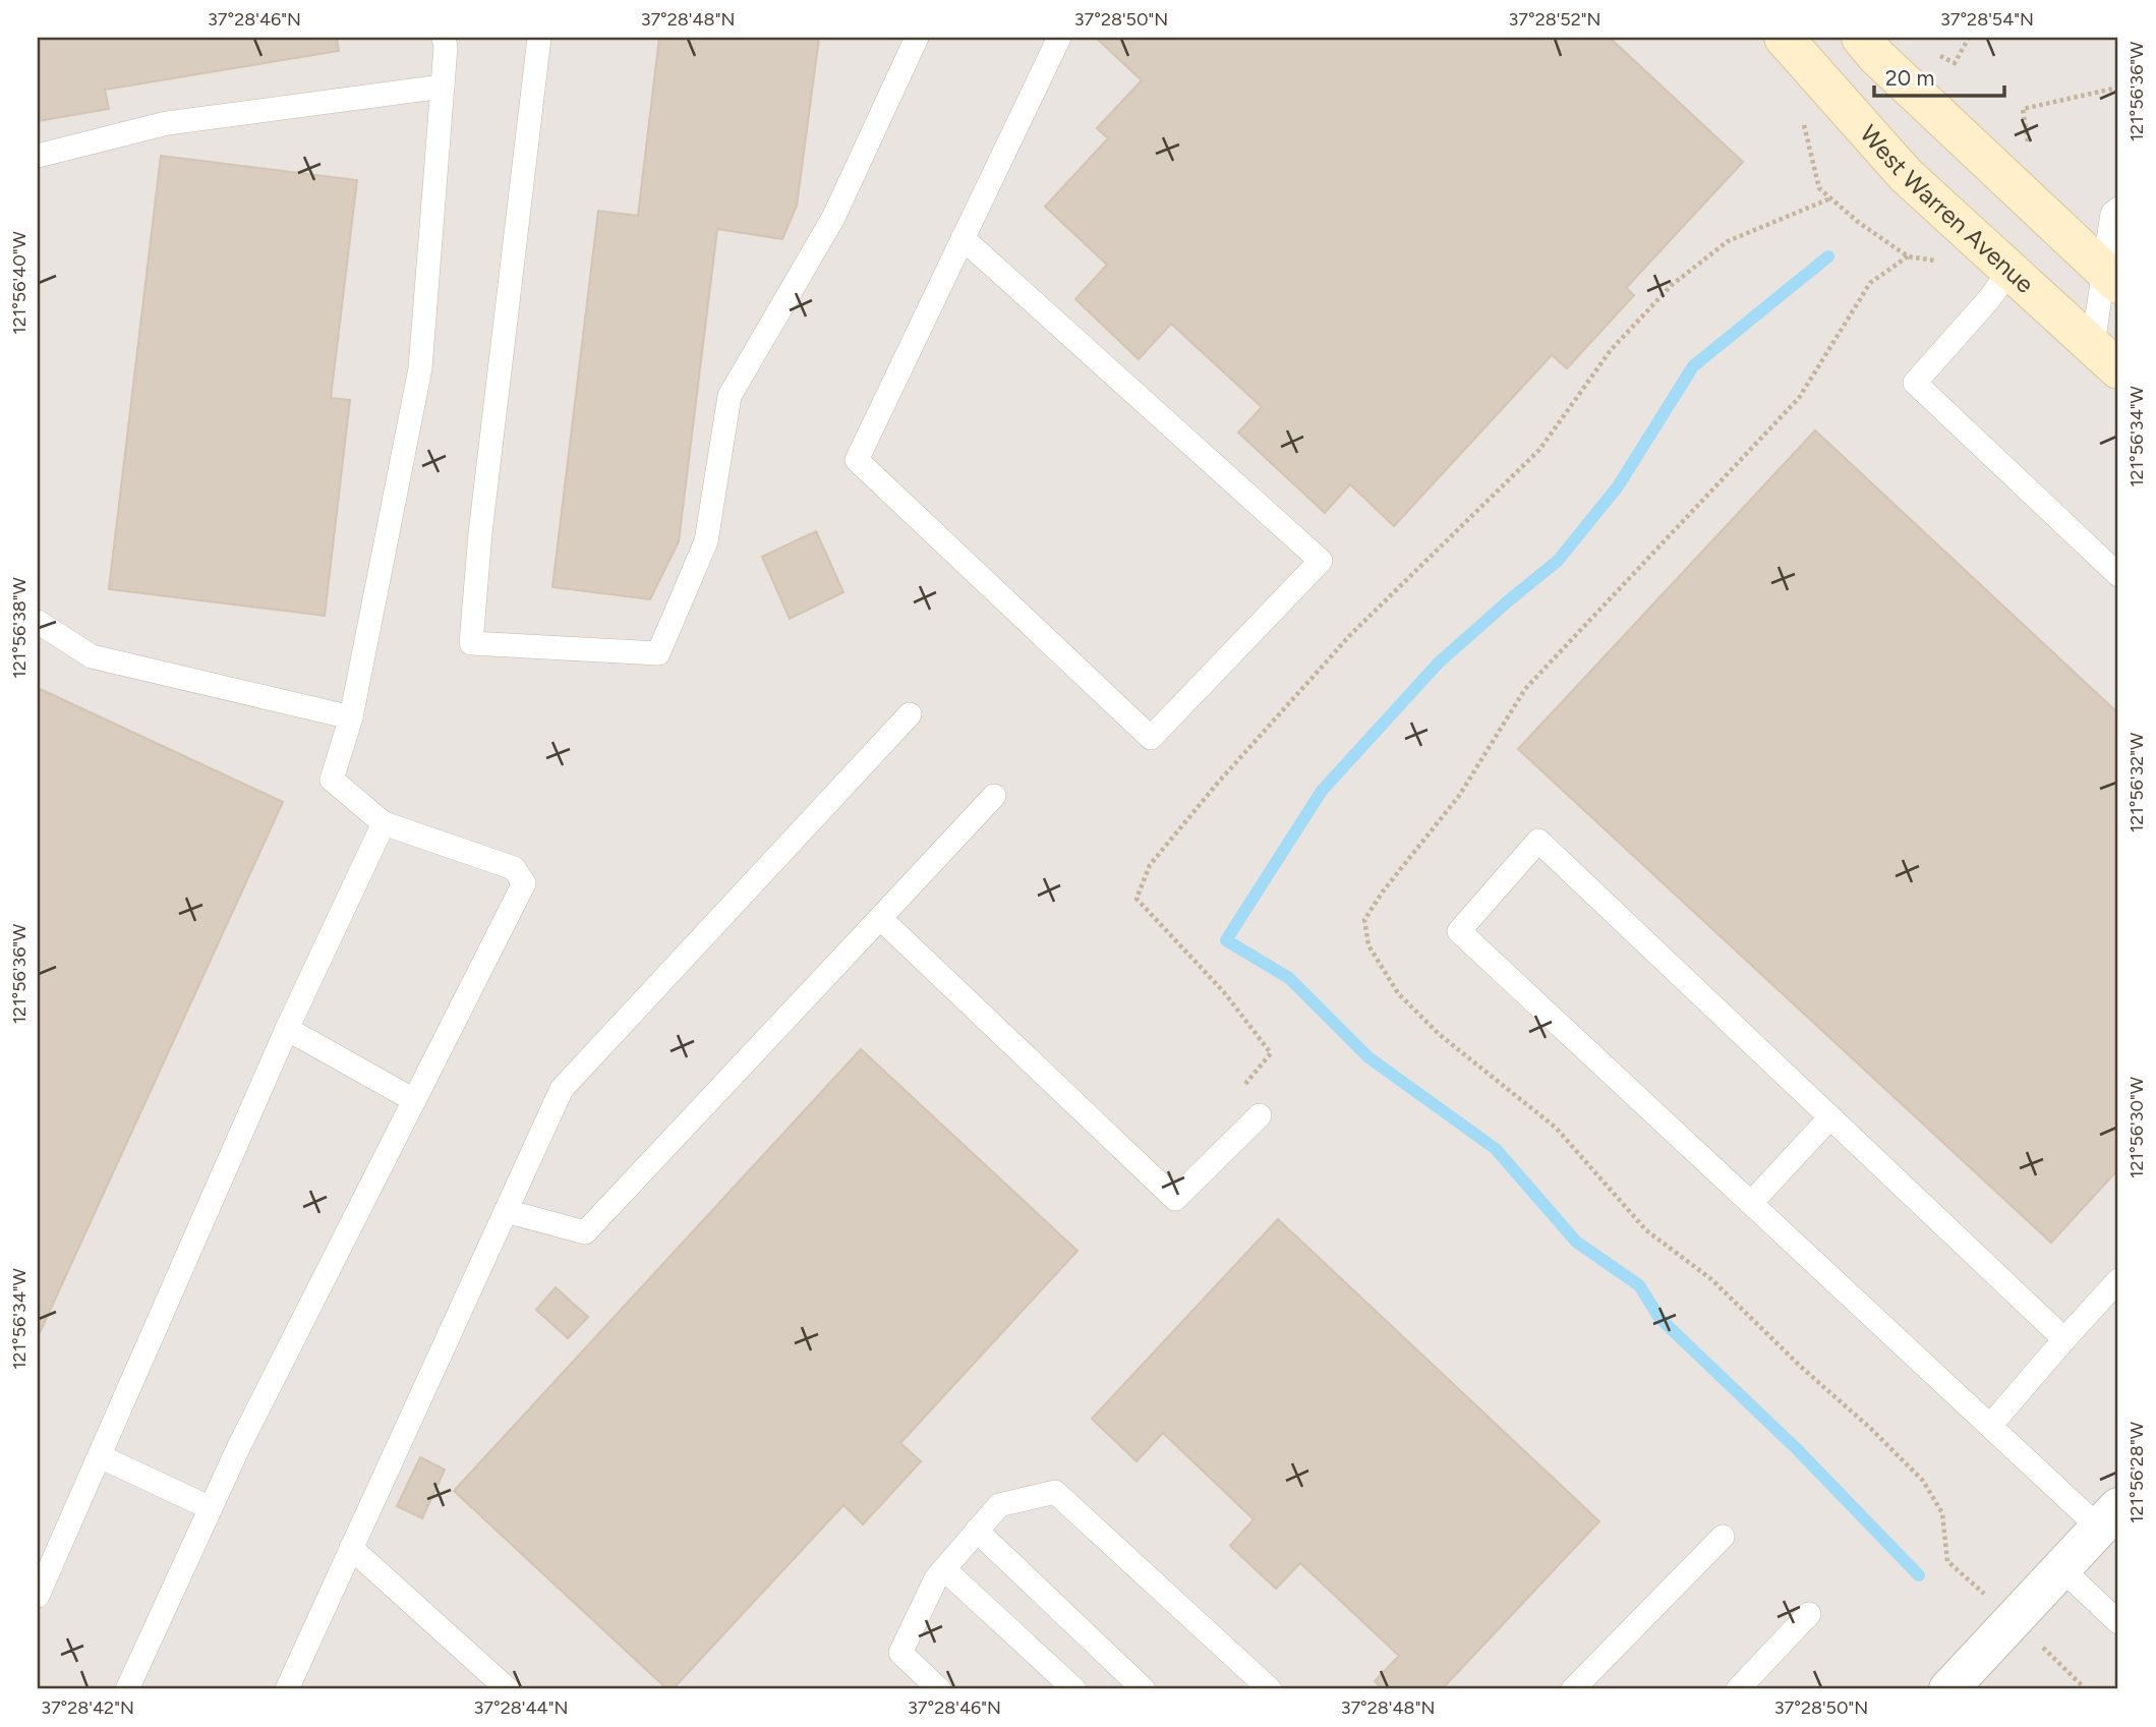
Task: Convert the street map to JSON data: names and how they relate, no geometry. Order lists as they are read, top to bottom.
{
  "streets": {
    "main road": ["West Warren Avenue"]
  },
  "scale_bar": "20 m",
  "coordinates": [
    "37°28'46\"N",
    "37°28'48\"N",
    "37°28'50\"N",
    "37°28'52\"N",
    "37°28'54\"N",
    "121°56'36\"W",
    "121°56'40\"W",
    "121°56'34\"W",
    "121°56'38\"W",
    "121°56'32\"W",
    "121°56'30\"W",
    "121°56'28\"W",
    "37°28'42\"N",
    "37°28'44\"N"
  ]
}
